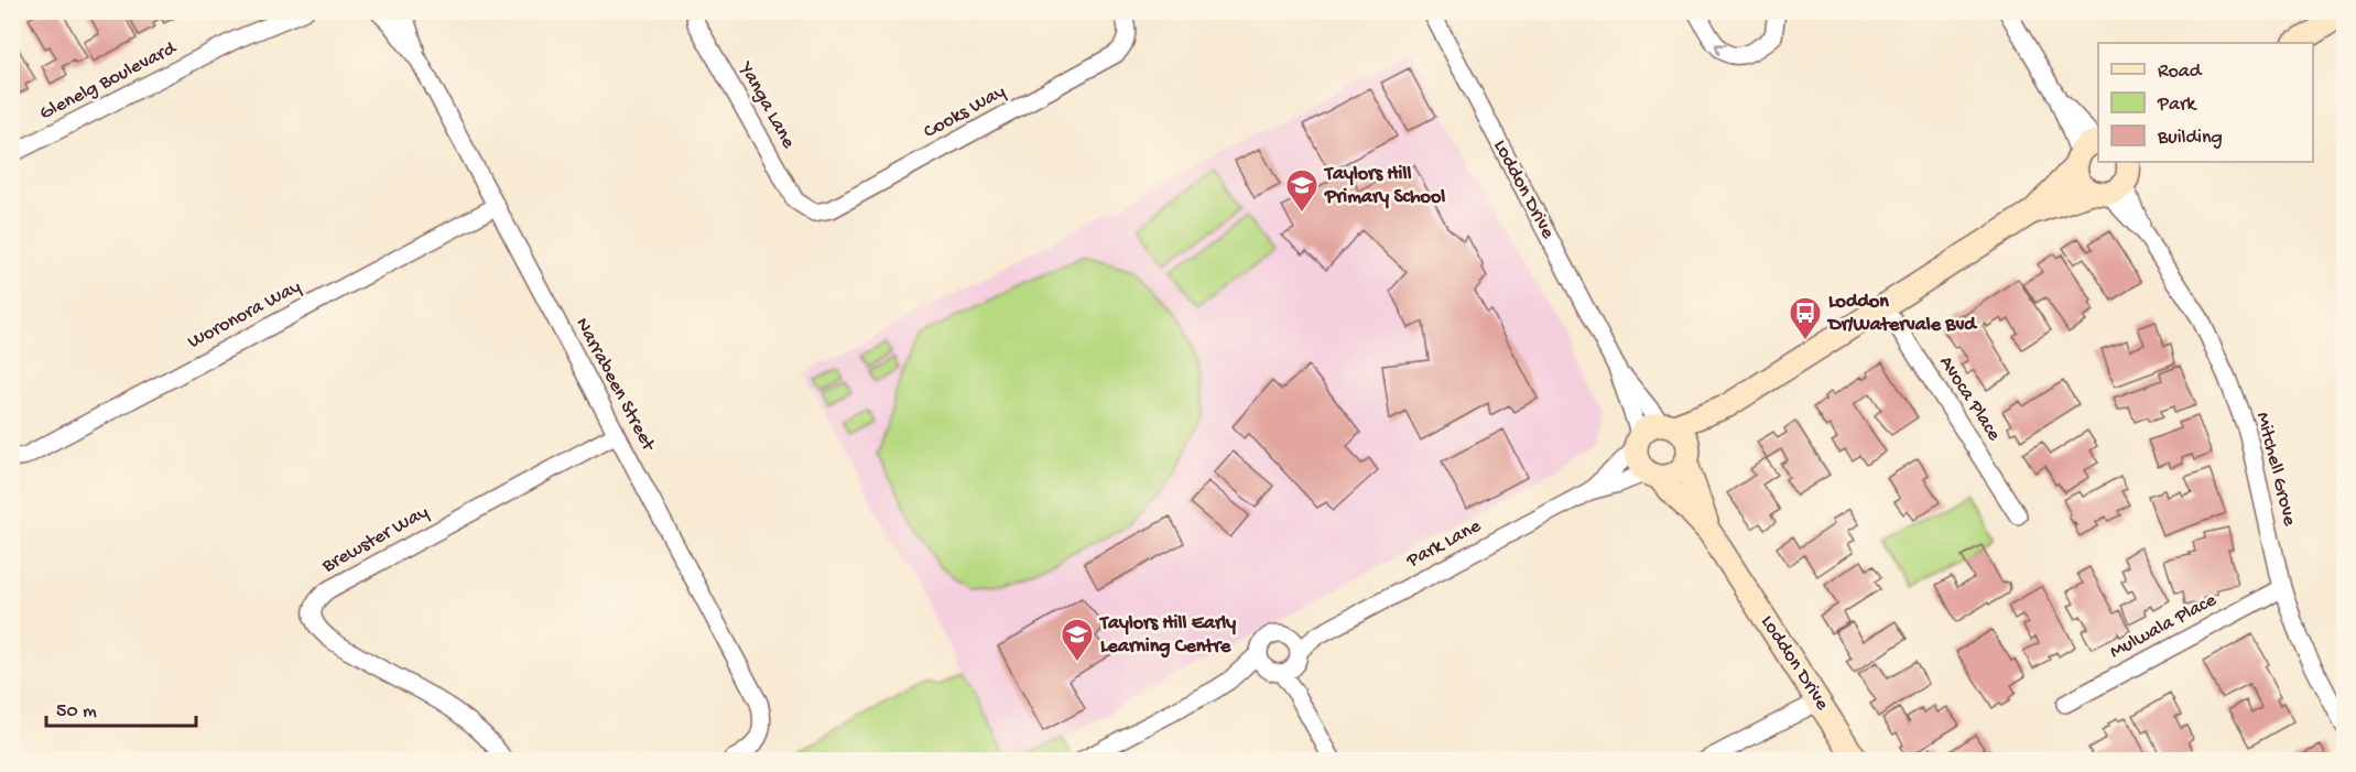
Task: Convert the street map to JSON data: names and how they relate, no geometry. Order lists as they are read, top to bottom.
{
  "streets": {
    "street": [
      "Glenelg Boulevard",
      "Yanga Lane",
      "Cooks Way",
      "Loddon Drive",
      "Woronora Way",
      "Narrabeen Street",
      "Avoca Place",
      "Mitchell Grove",
      "Brewster Way",
      "Park Lane",
      "Mulwala Place"
    ]
  },
  "crossings": [
    ["Yanga Lane", "Cooks Way"],
    ["Loddon Drive", "Park Lane"],
    ["Woronora Way", "Narrabeen Street"],
    ["Narrabeen Street", "Brewster Way"],
    ["Mitchell Grove", "Mulwala Place"]
  ],
  "places": {
    "school or university": ["Taylors Hill Primary School", "Taylors Hill Early Learning Centre"],
    "bus stop": ["Loddon Dr/Watervale Bvd"]
  },
  "legend": ["Road", "Park", "Building"],
  "scale_bar": "50 m"
}
